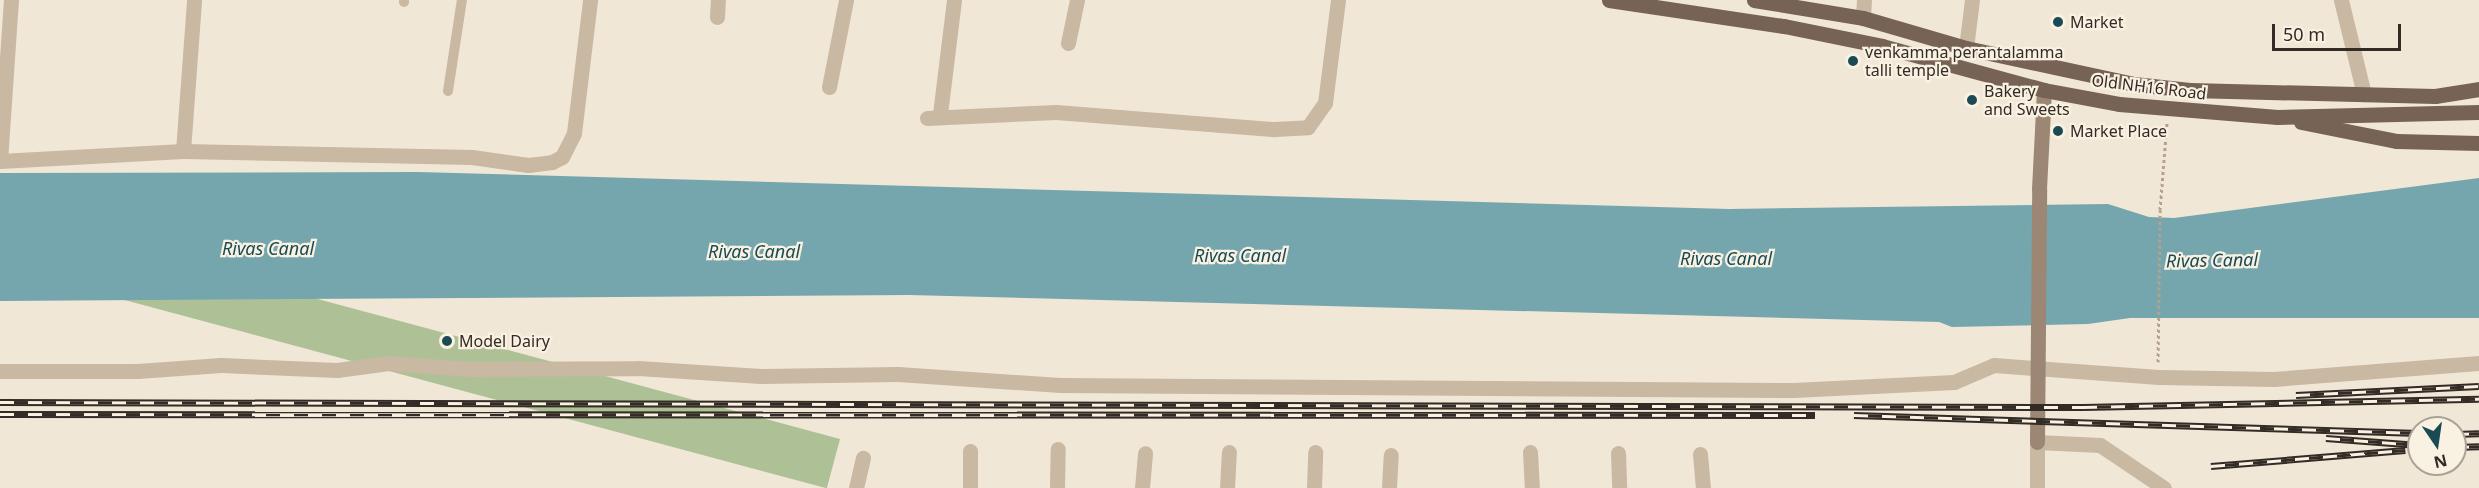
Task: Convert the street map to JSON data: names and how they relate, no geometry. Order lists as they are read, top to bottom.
{
  "streets": {
    "main road": ["Old NH16 Road"]
  },
  "water": ["Rivas Canal"],
  "places": [
    "Market",
    "venkamma perantalamma talli temple",
    "Bakery and Sweets",
    "Market Place",
    "Model Dairy"
  ],
  "scale_bar": "50 m",
  "north": "bottom"
}
